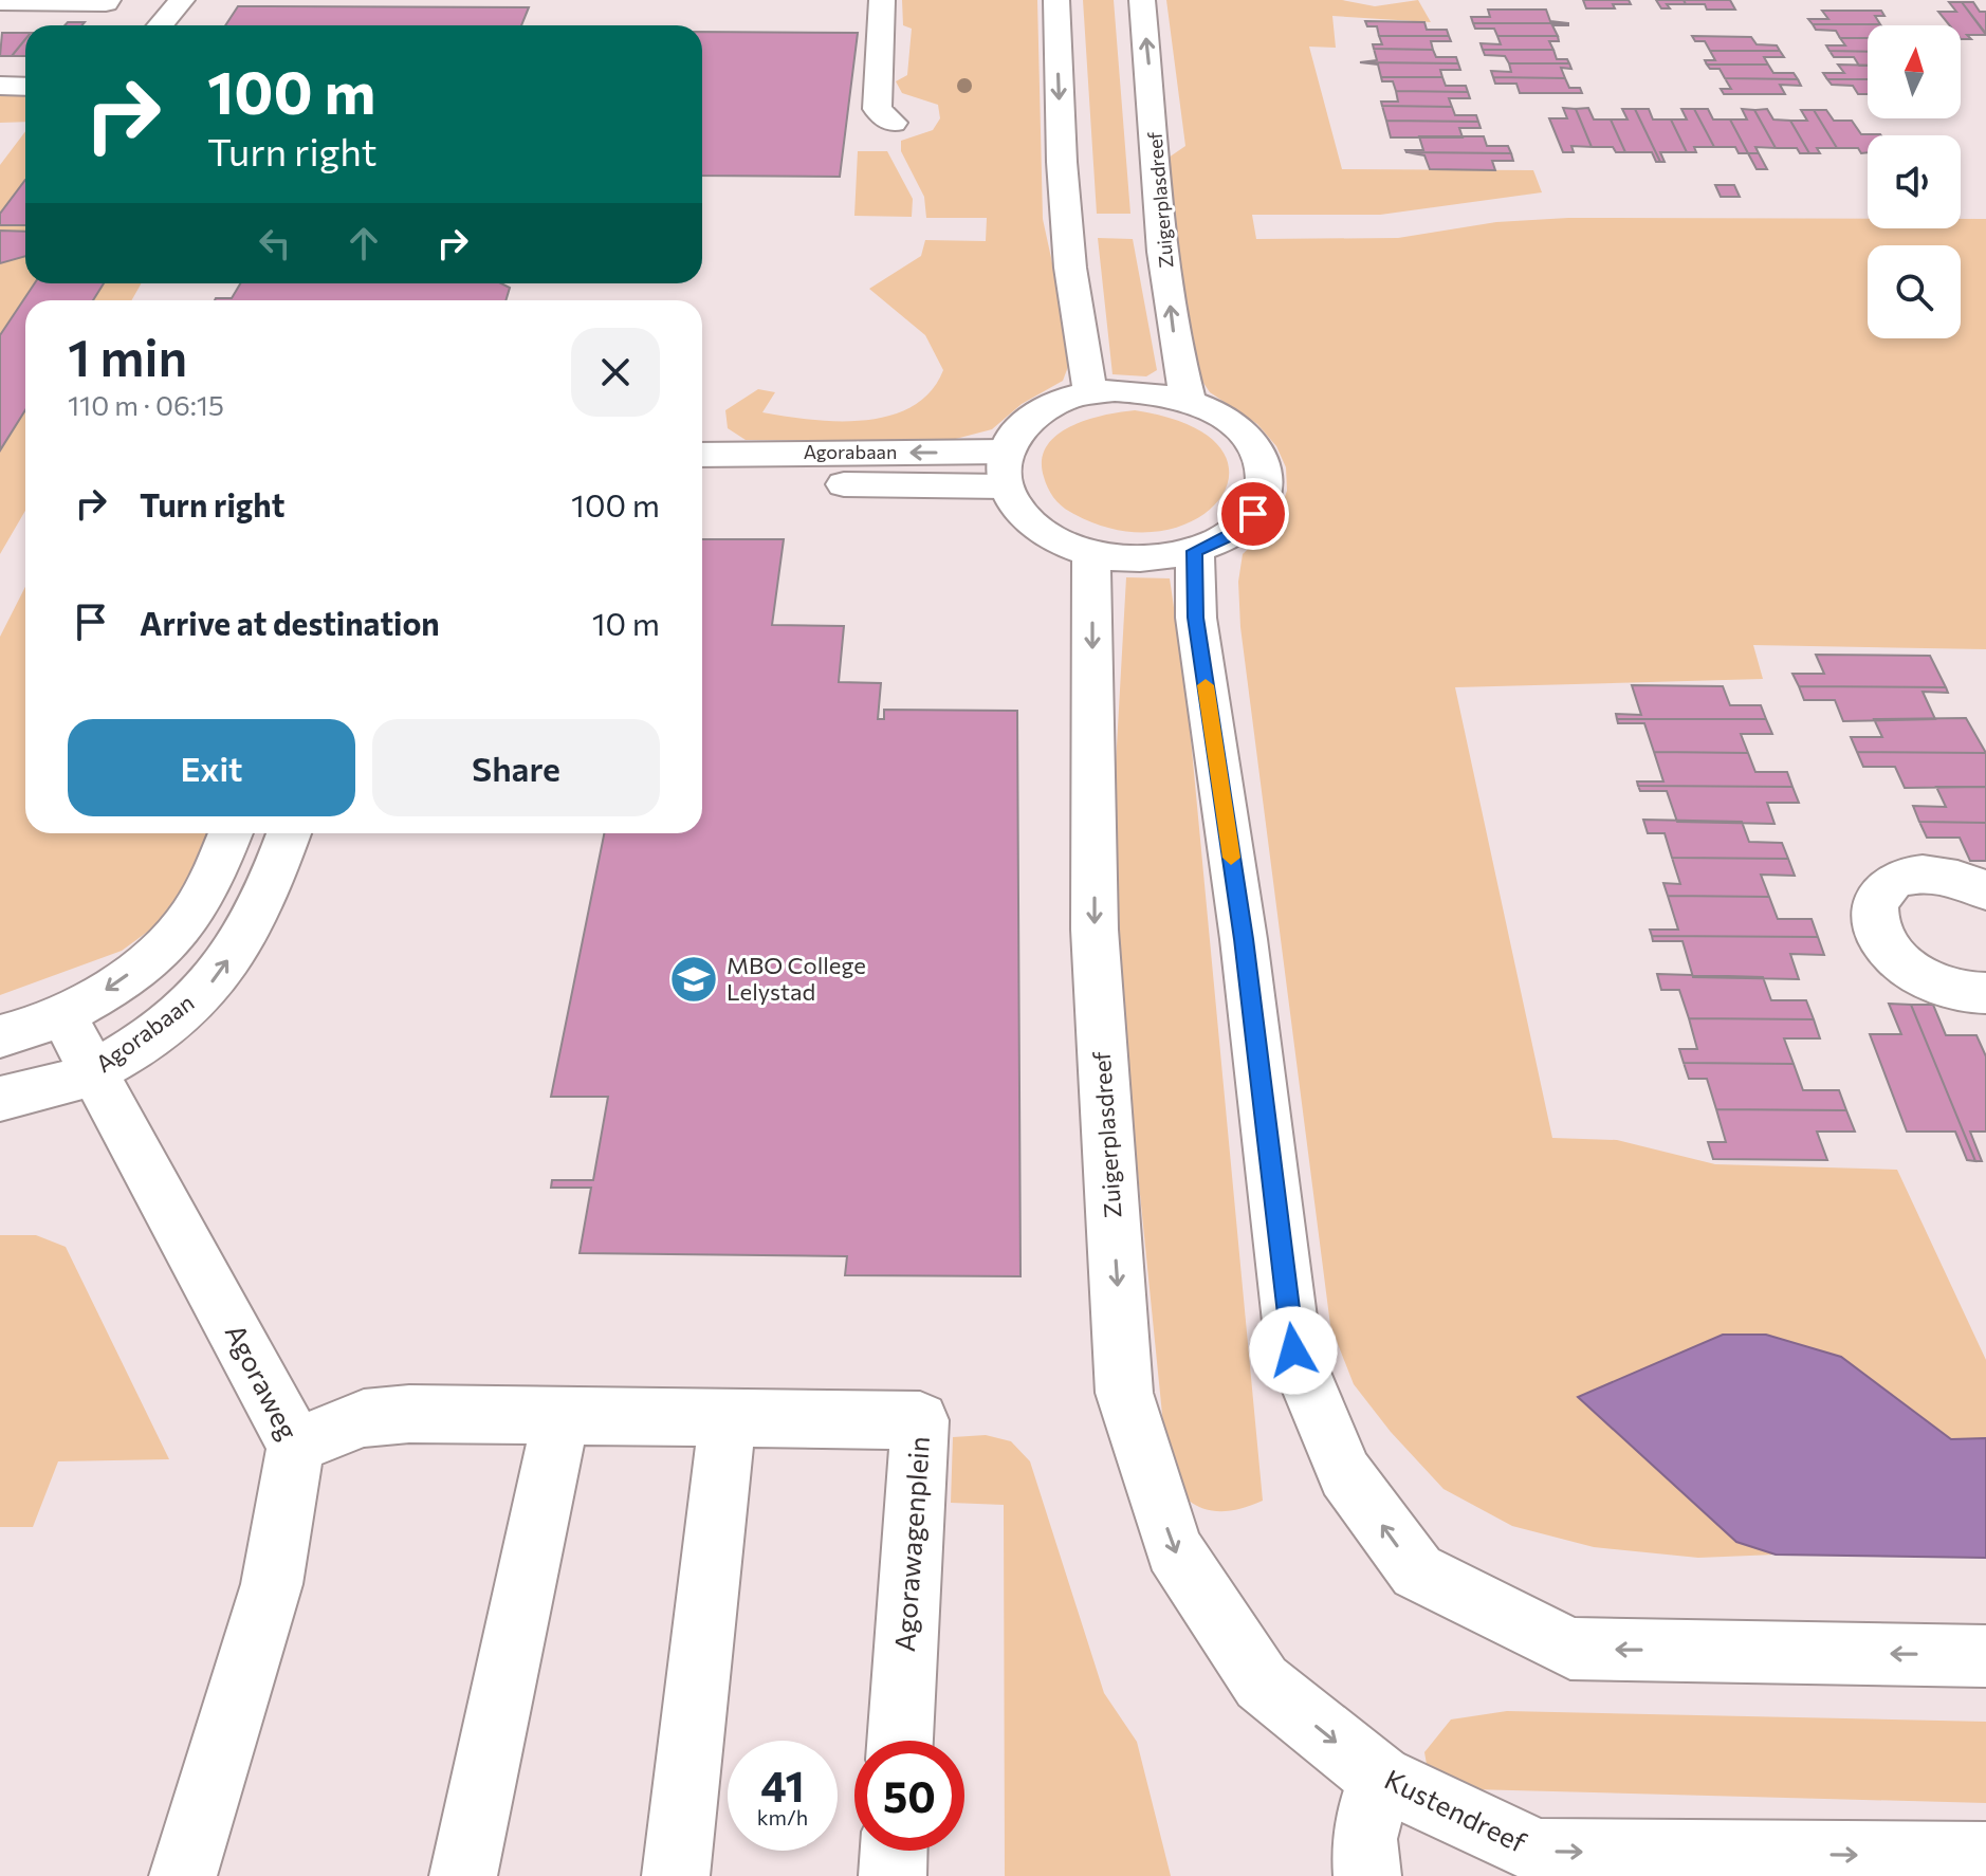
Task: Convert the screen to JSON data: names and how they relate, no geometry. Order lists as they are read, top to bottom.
{
  "streets": {
    "main road": [
      "Zuigerplasdreef",
      "Agorabaan",
      "Agoraweg",
      "Agorawagenplein",
      "Kustendreef"
    ]
  },
  "crossings": [
    ["Zuigerplasdreef", "Agorabaan"],
    ["Zuigerplasdreef", "Kustendreef"],
    ["Agorabaan", "Agoraweg"],
    ["Agoraweg", "Agorawagenplein"]
  ],
  "one_way": ["Kustendreef"],
  "places": {
    "school or university": ["MBO College Lelystad"]
  },
  "north": "top",
  "page": {
    "turn": ["100 m", "Turn right"],
    "heading": ["1 min", "110 m · 06:15"],
    "list": [
      {
        "name": "Turn right",
        "value": "100 m"
      },
      {
        "name": "Arrive at destination",
        "value": "10 m"
      }
    ],
    "buttons": ["Exit", "Share"],
    "speed": "41 km/h",
    "limit": "50"
  }
}
